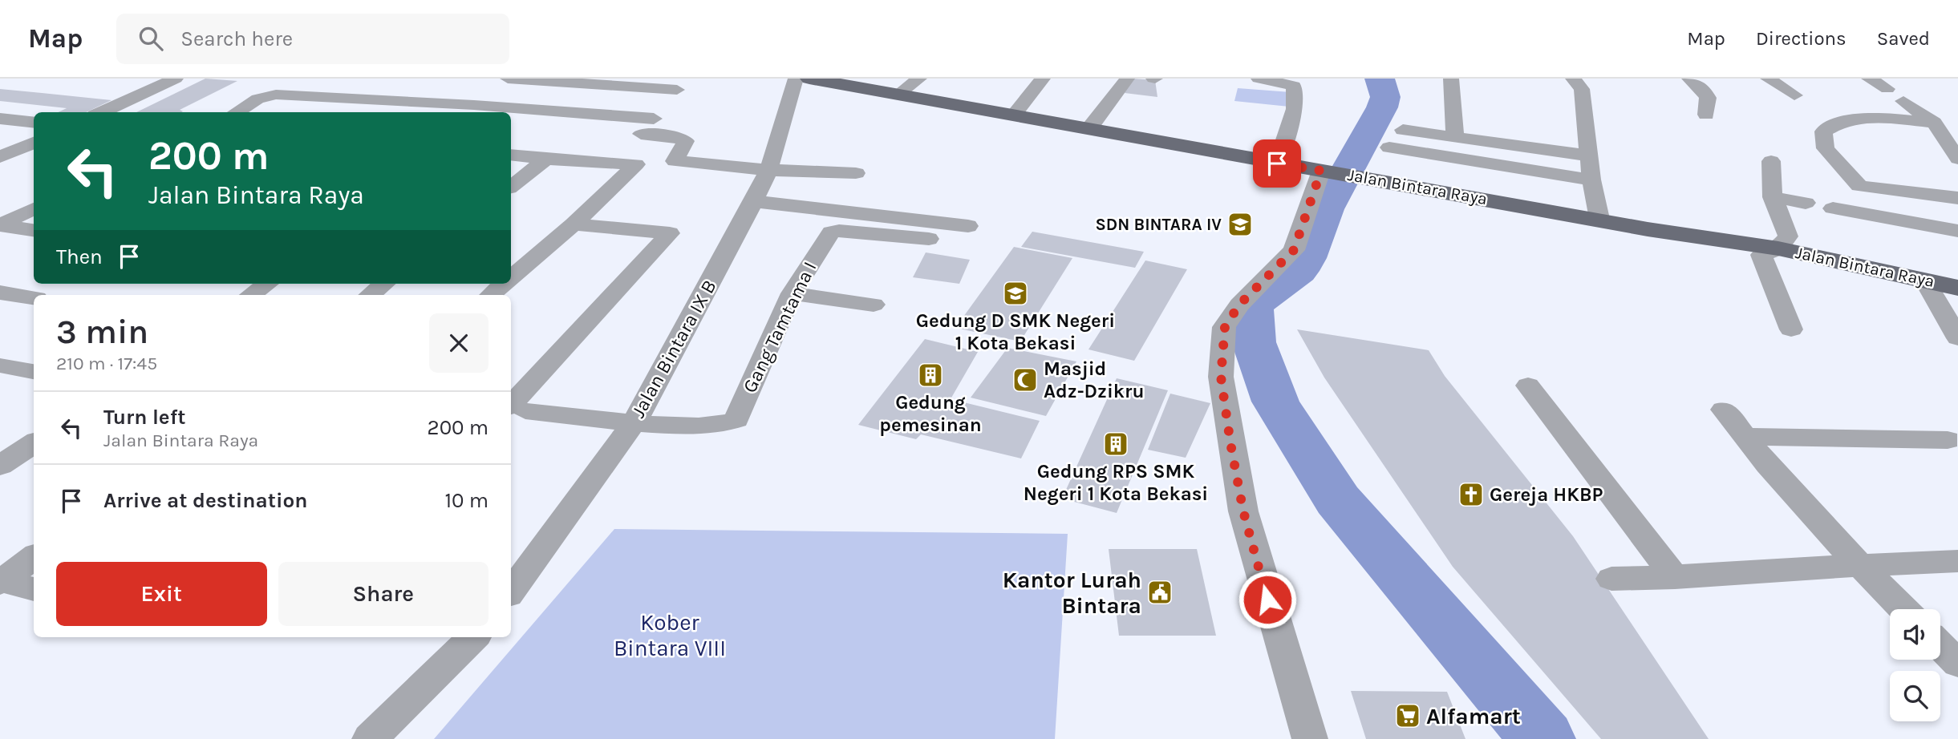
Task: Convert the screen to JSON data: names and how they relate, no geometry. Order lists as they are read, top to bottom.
{
  "streets": {
    "main road": ["Jalan Bintara Raya"],
    "street": ["Gang Tamtama I", "Jalan Bintara IX B"]
  },
  "crossings": [
    ["Gang Tamtama I", "Jalan Bintara IX B"]
  ],
  "parks": ["Kober Bintara VIII"],
  "places": {
    "school or university": ["SDN BINTARA IV", "Gedung D SMK Negeri 1 Kota Bekasi"],
    "building": ["Gedung pemesinan", "Gedung RPS SMK Negeri 1 Kota Bekasi"],
    "mosque": ["Masjid Adz-Dzikru"],
    "church": ["Gereja HKBP"],
    "public building": ["Kantor Lurah Bintara"],
    "supermarket": ["Alfamart"]
  },
  "page": {
    "header": "Map",
    "search": "Search here",
    "nav": ["Map", "Directions", "Saved"],
    "turn": ["200 m", "Jalan Bintara Raya"],
    "then": "Then",
    "heading": ["3 min", "210 m · 17:45"],
    "list": [
      {
        "name": "Turn left",
        "note": "Jalan Bintara Raya",
        "value": "200 m"
      },
      {
        "name": "Arrive at destination",
        "value": "10 m"
      }
    ],
    "buttons": ["Exit", "Share"]
  }
}
